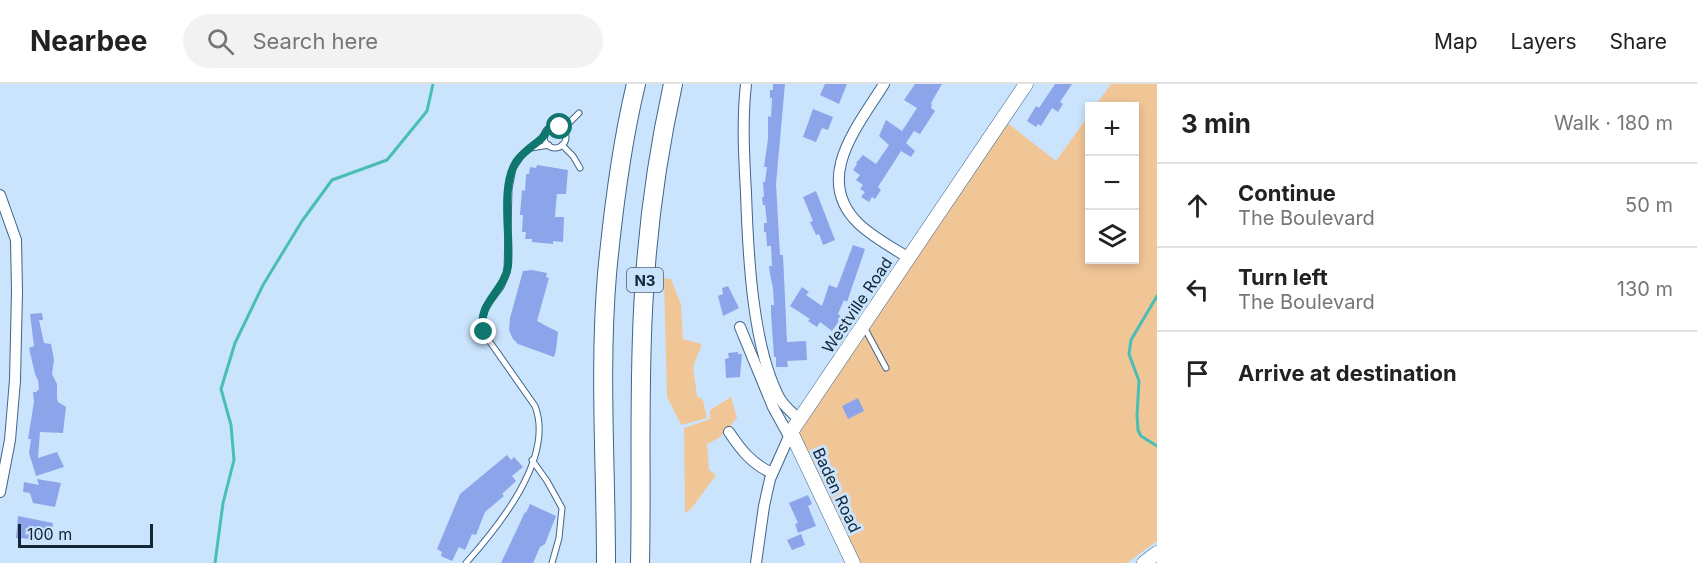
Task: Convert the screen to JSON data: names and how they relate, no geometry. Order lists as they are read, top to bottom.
{
  "streets": {
    "highway": ["N3"],
    "street": ["Westville Road", "Baden Road"]
  },
  "crossings": [
    ["Westville Road", "Baden Road"]
  ],
  "scale_bar": "100 m",
  "page": {
    "header": "Nearbee",
    "search": "Search here",
    "nav": ["Map", "Layers", "Share"],
    "heading": ["3 min", "Walk · 180 m"],
    "map_buttons": ["+", "−"],
    "list": [
      ["Continue", "The Boulevard", "50 m"],
      ["Turn left", "The Boulevard", "130 m"],
      "Arrive at destination"
    ],
    "scale": "100 m"
  }
}
